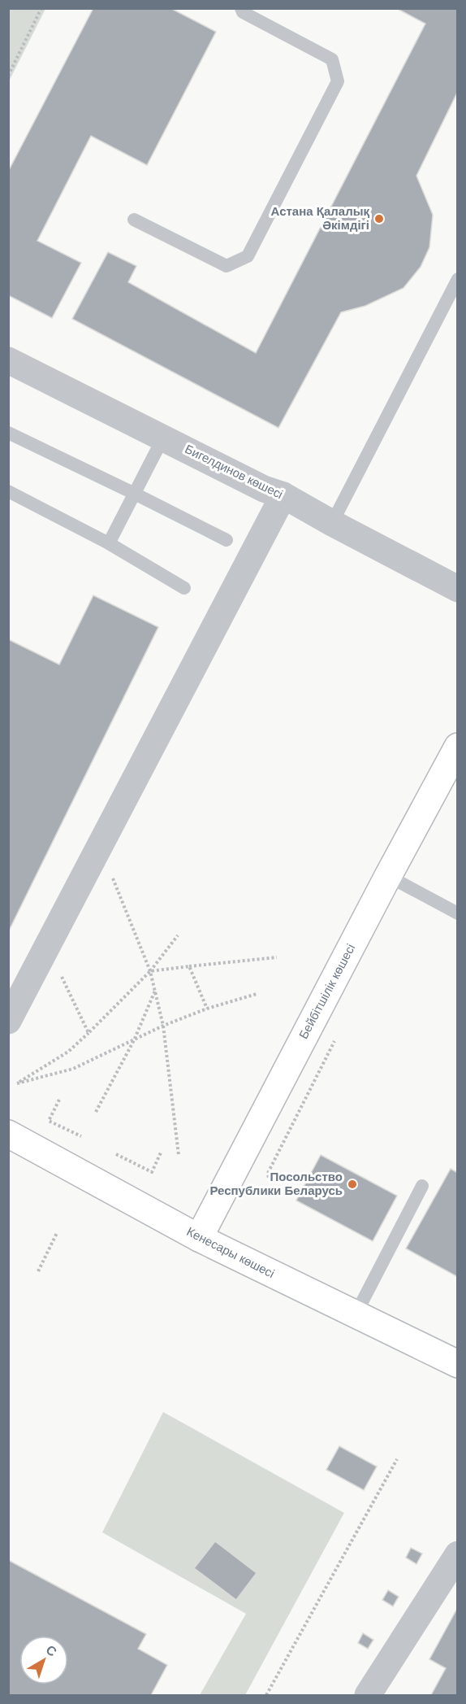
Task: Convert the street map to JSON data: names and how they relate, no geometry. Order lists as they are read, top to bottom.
{
  "streets": {
    "main road": ["Бейбітшілік көшесі", "Кенесары көшесі"],
    "street": ["Бигелдинов көшесі"]
  },
  "crossings": [
    ["Бейбітшілік көшесі", "Кенесары көшесі"]
  ],
  "places": ["Астана Қалалық Әкімдігі", "Посольство Республики Беларусь"],
  "north": "top right"
}
